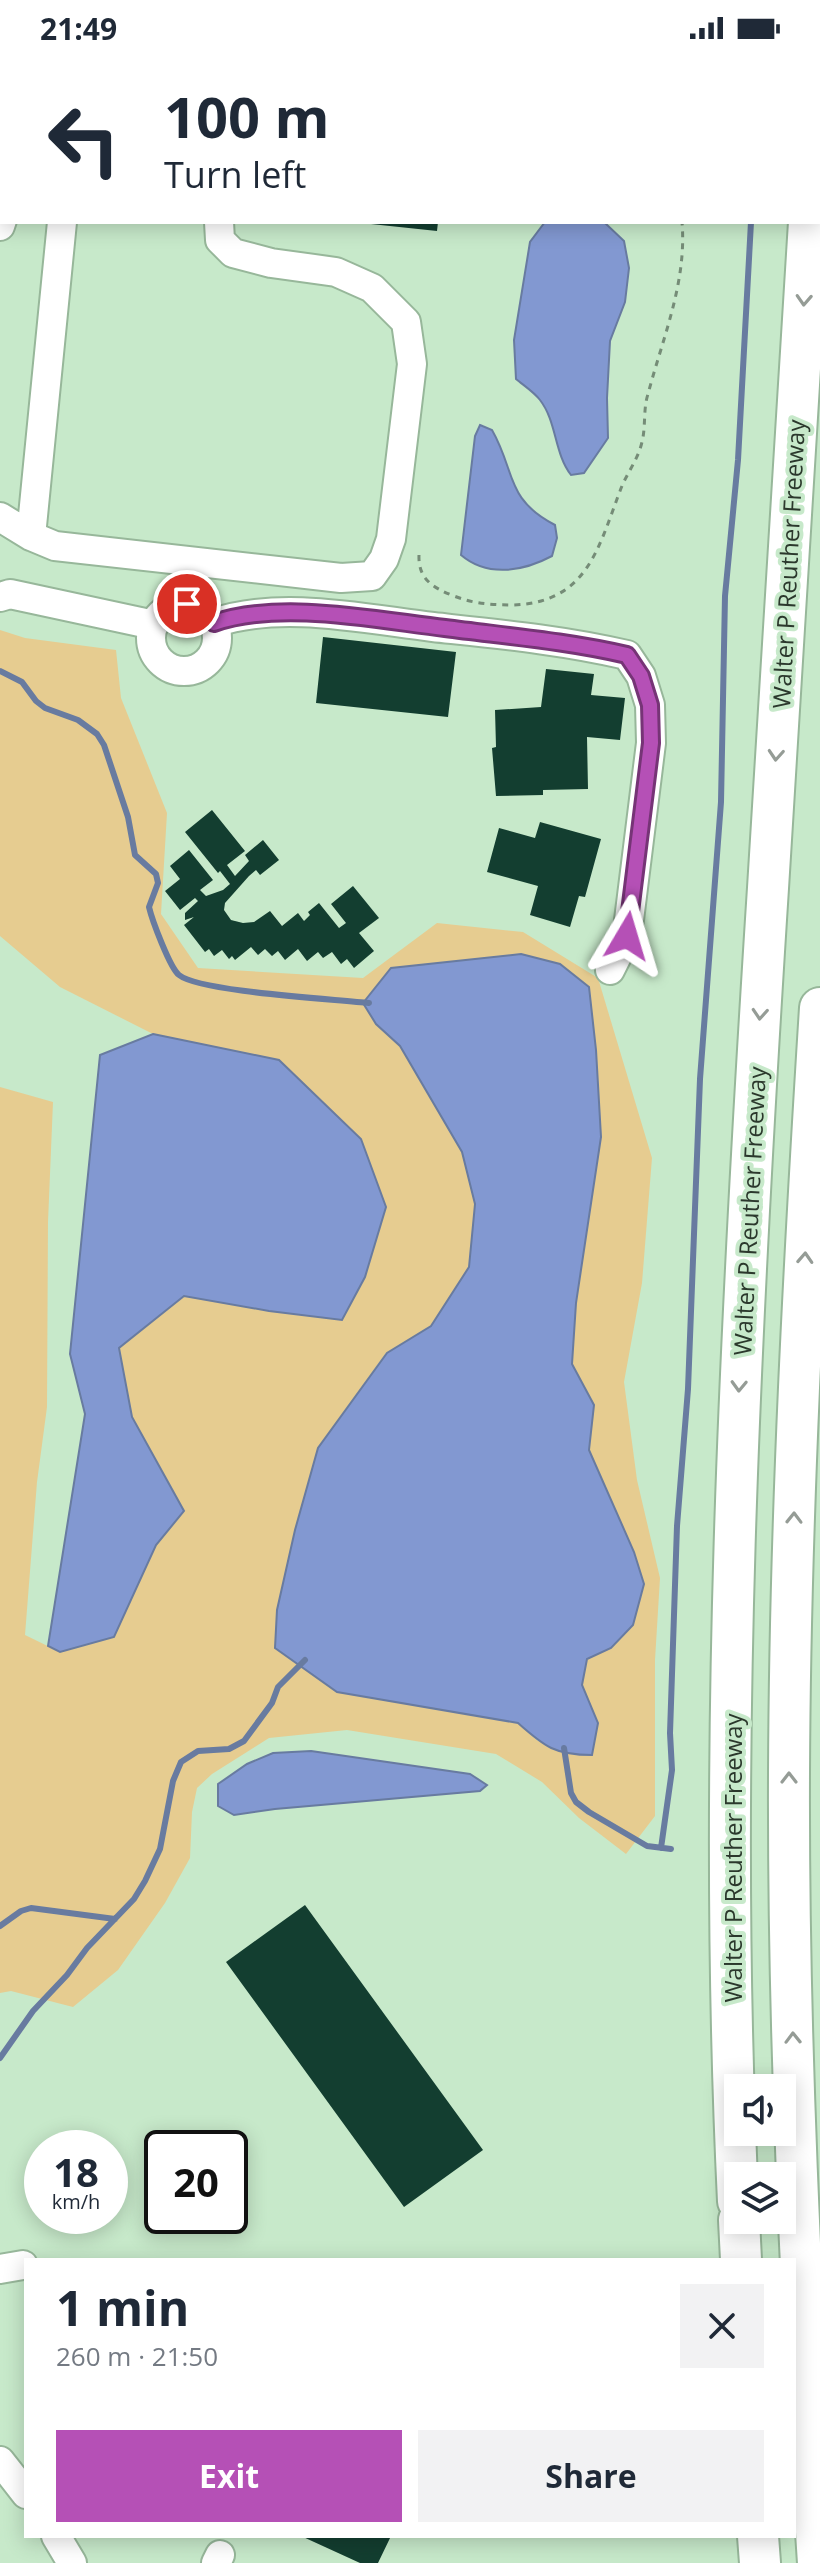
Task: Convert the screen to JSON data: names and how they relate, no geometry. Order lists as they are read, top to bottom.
{
  "streets": {
    "highway": ["Walter P Reuther Freeway"]
  },
  "page": {
    "status": "21:49",
    "turn": ["100 m", "Turn left"],
    "speed": "18 km/h",
    "limit": "20",
    "heading": ["1 min", "260 m · 21:50"],
    "buttons": ["Exit", "Share"]
  }
}
